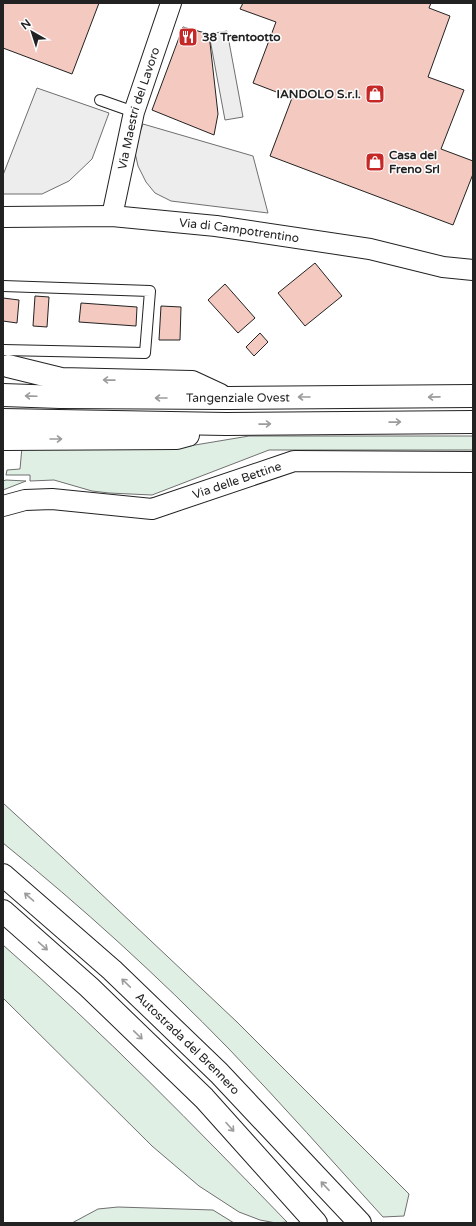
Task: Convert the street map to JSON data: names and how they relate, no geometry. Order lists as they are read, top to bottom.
{
  "streets": {
    "highway": ["Tangenziale Ovest", "Autostrada del Brennero"],
    "street": ["Via Maestri del Lavoro", "Via di Campotrentino", "Via delle Bettine"]
  },
  "crossings": [
    ["Via Maestri del Lavoro", "Via di Campotrentino"]
  ],
  "places": {
    "restaurant": ["38 Trentootto"],
    "shop": ["IANDOLO S.r.l.", "Casa del Freno Srl"]
  },
  "north": "top left"
}
